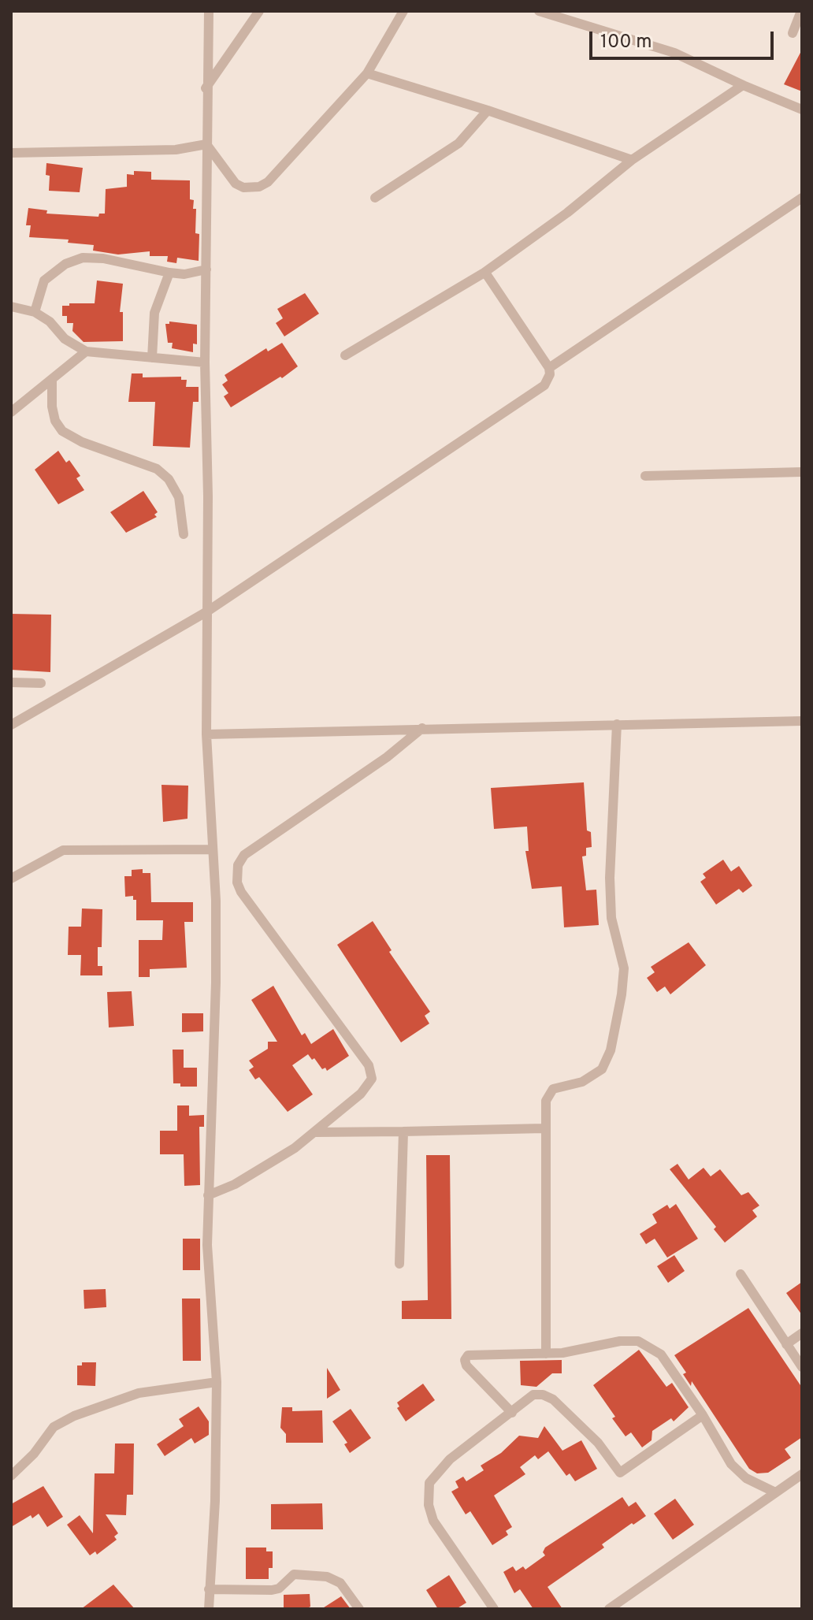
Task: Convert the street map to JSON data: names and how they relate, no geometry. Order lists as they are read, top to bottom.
{
  "scale_bar": "100 m"
}
